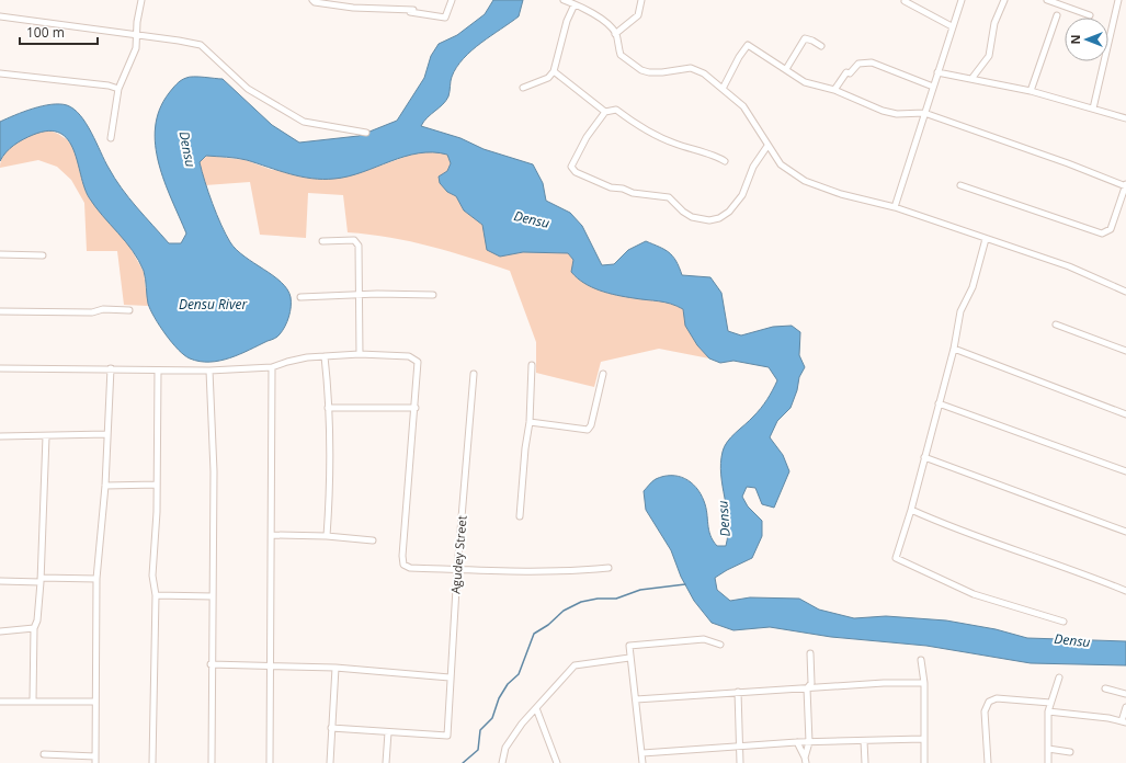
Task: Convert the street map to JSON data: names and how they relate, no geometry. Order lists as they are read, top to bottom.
{
  "streets": {
    "street": ["Agudey Street"]
  },
  "water": ["Densu", "Densu River"],
  "scale_bar": "100 m",
  "north": "left"
}
